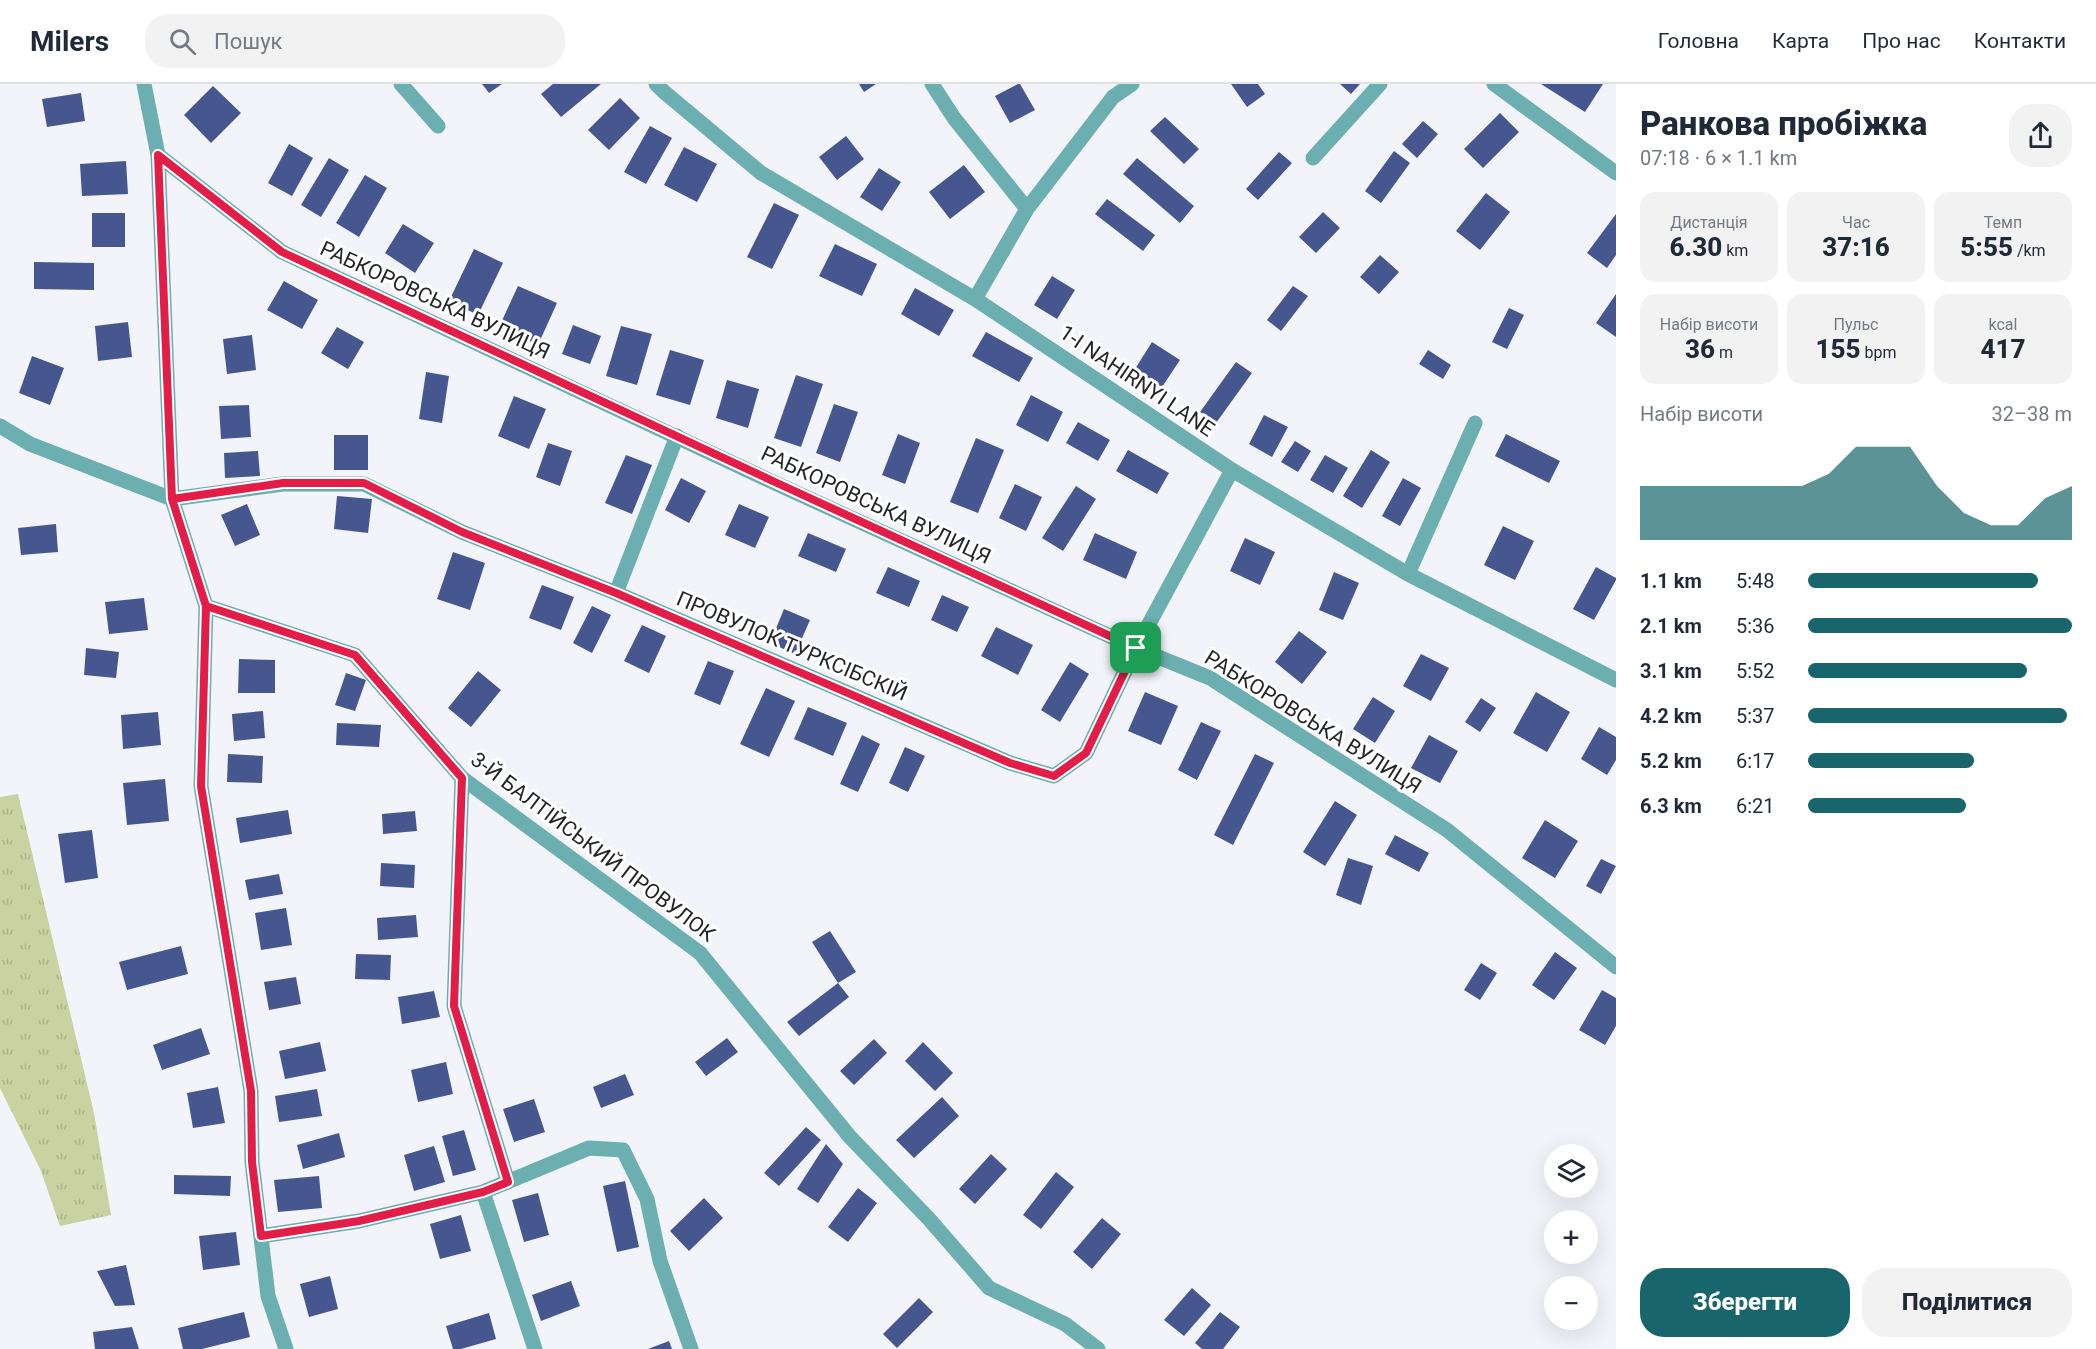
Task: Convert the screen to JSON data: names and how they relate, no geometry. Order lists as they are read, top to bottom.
{
  "streets": {
    "street": [
      "РАБКОРОВСЬКА ВУЛИЦЯ",
      "1-I NAHIRNYI LANE",
      "ПРОВУЛОК ТУРКСІБСКІЙ",
      "3-Й БАЛТІЙСЬКИЙ ПРОВУЛОК"
    ]
  },
  "crossings": [
    ["РАБКОРОВСЬКА ВУЛИЦЯ", "ПРОВУЛОК ТУРКСІБСКІЙ"],
    ["1-I NAHIRNYI LANE", "ПРОВУЛОК ТУРКСІБСКІЙ"]
  ],
  "page": {
    "header": "Milers",
    "search": "Пошук",
    "nav": [
      "Головна",
      "Карта",
      "Про нас",
      "Контакти"
    ],
    "heading": ["Ранкова пробіжка", "07:18 · 6 × 1.1 km"],
    "stats": [
      ["Дистанція", "6.30 km"],
      ["Час", "37:16"],
      ["Темп", "5:55 /km"],
      ["Набір висоти", "36 m"],
      ["Пульс", "155 bpm"],
      ["kcal", "417"]
    ],
    "chart": ["Набір висоти", "32–38 m"],
    "list": [
      {
        "name": "1.1 km",
        "note": "5:48"
      },
      {
        "name": "2.1 km",
        "note": "5:36"
      },
      {
        "name": "3.1 km",
        "note": "5:52"
      },
      {
        "name": "4.2 km",
        "note": "5:37"
      },
      {
        "name": "5.2 km",
        "note": "6:17"
      },
      {
        "name": "6.3 km",
        "note": "6:21"
      }
    ],
    "map_buttons": ["+", "−"],
    "buttons": ["Зберегти", "Поділитися"]
  }
}
